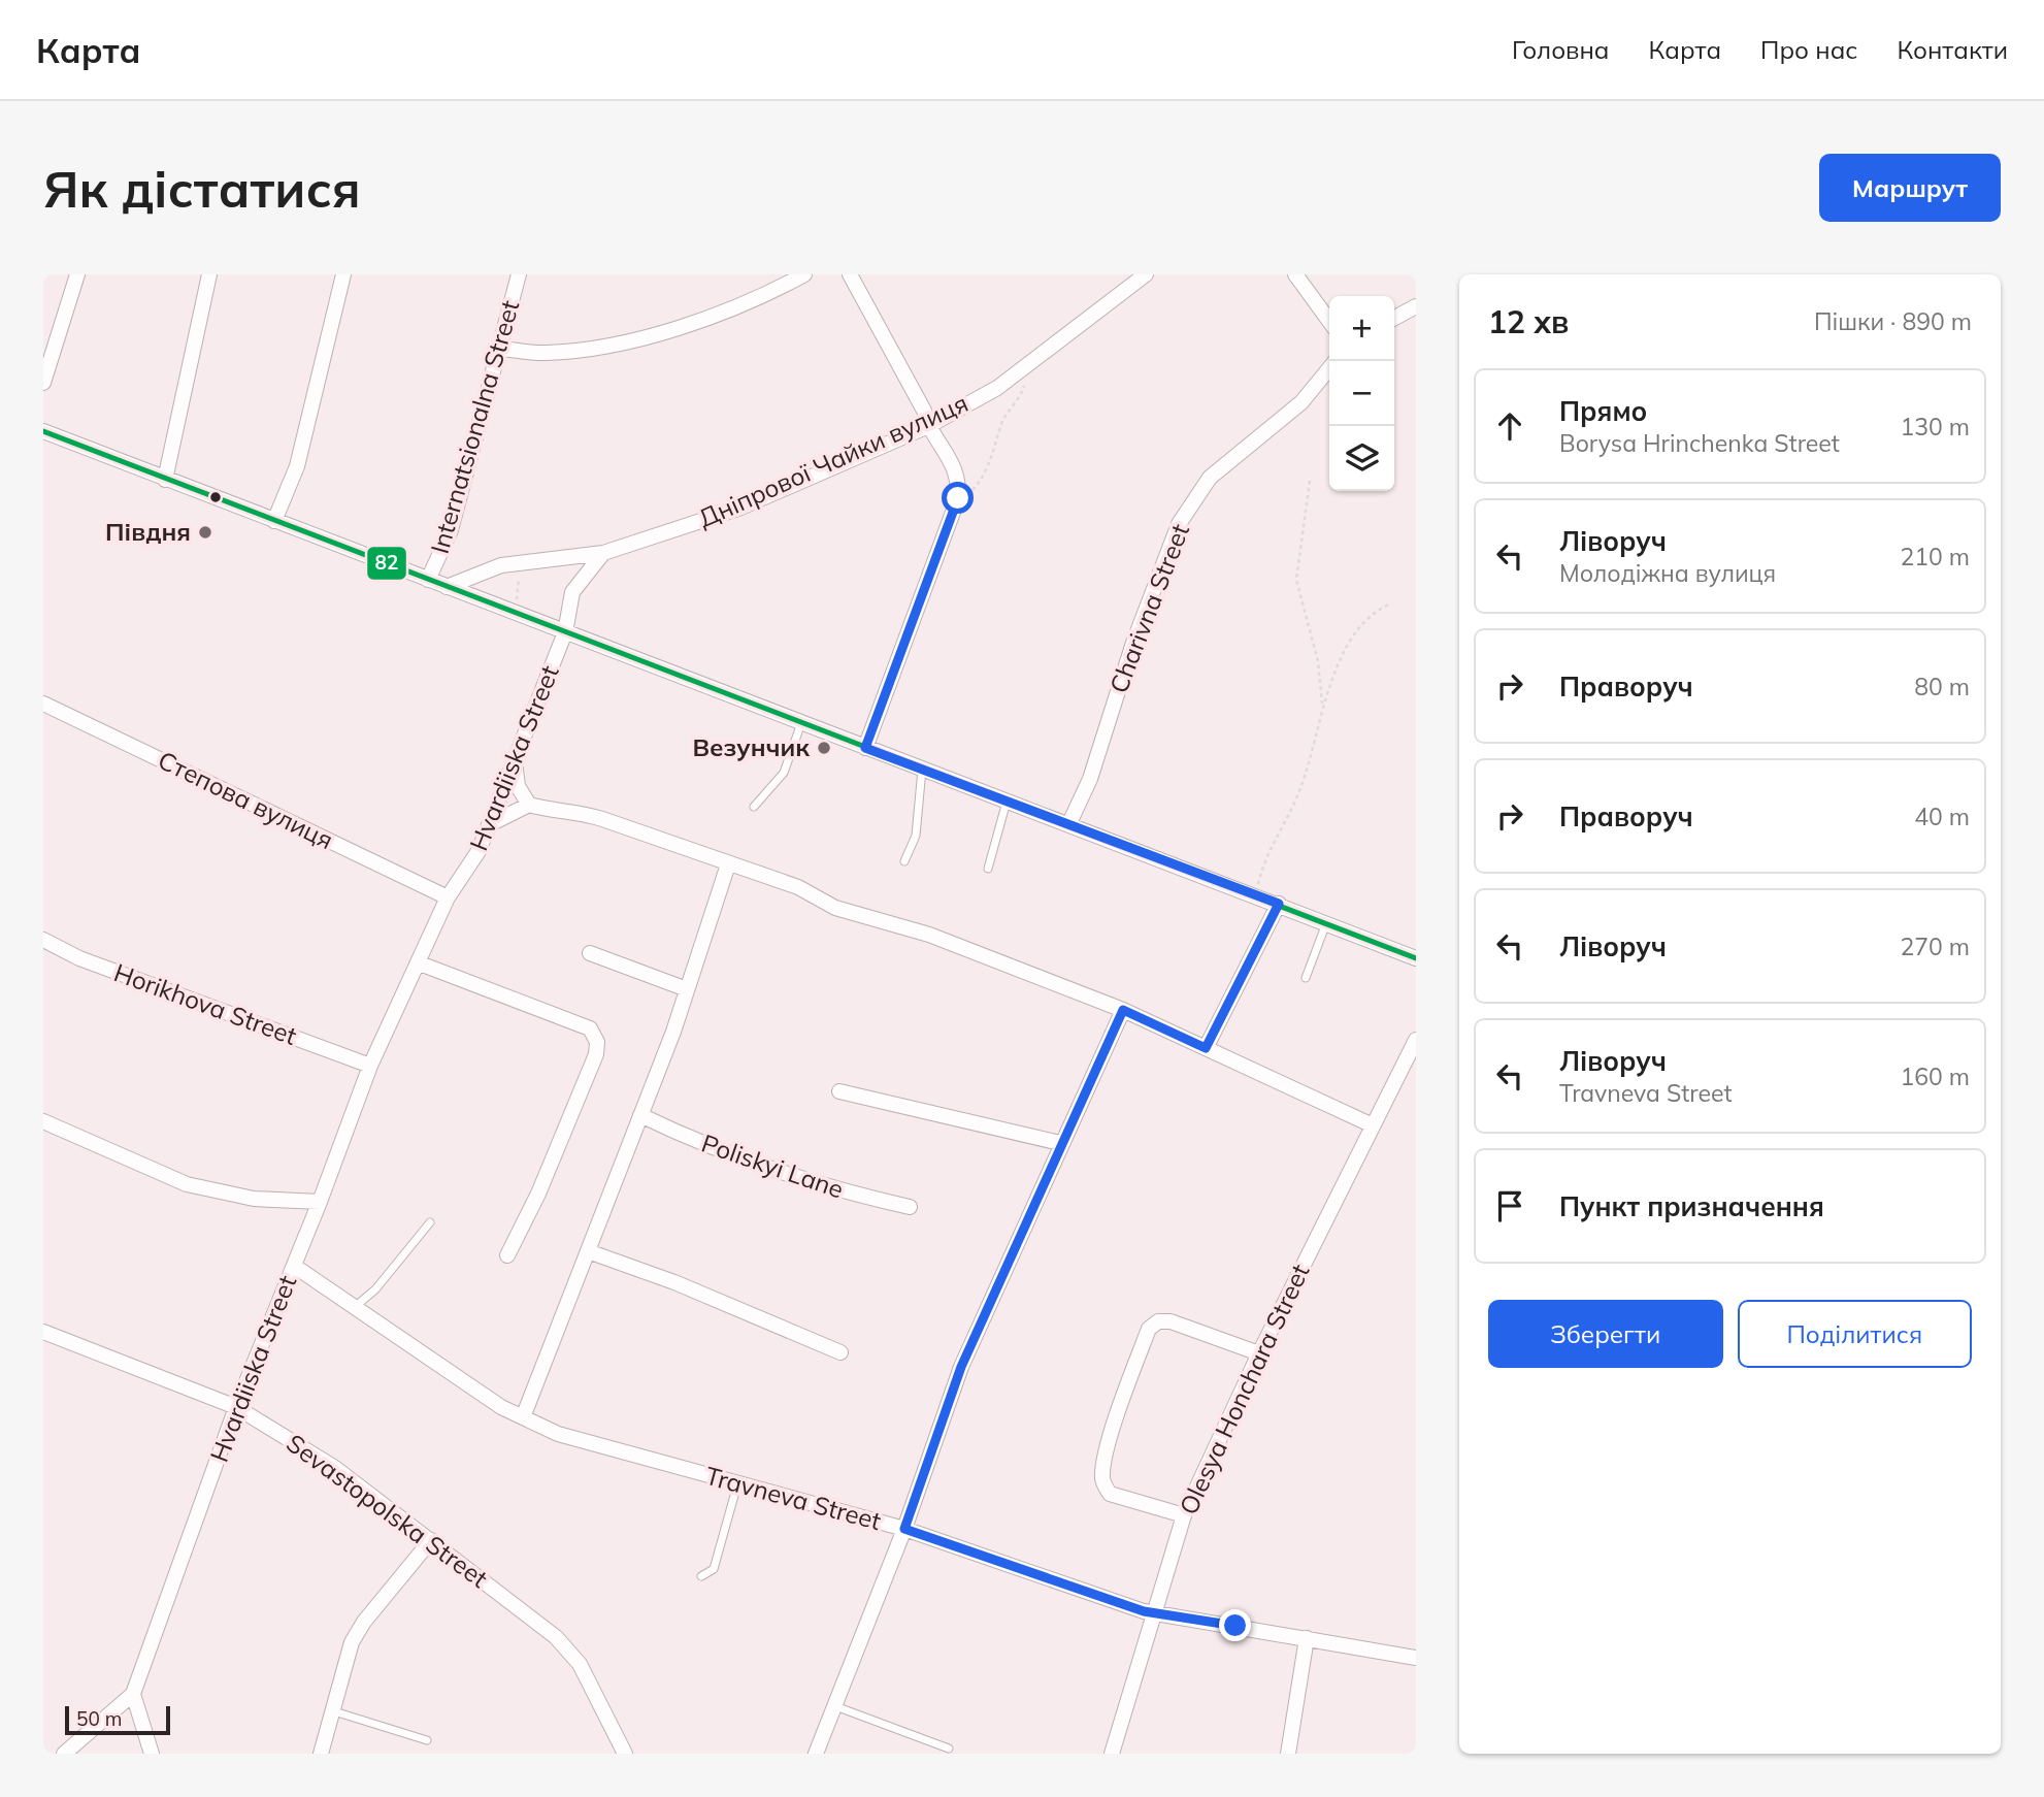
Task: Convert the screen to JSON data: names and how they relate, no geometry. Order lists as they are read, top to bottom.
{
  "streets": {
    "street": [
      "Internatsionalna Street",
      "Дніпрової Чайки вулиця",
      "Charivna Street",
      "Hvardiiska Street",
      "Степова вулиця",
      "Horikhova Street",
      "Poliskyi Lane",
      "Olesya Honchara Street",
      "Travneva Street",
      "Sevastopolska Street"
    ]
  },
  "crossings": [
    ["Дніпрової Чайки вулиця", "Hvardiiska Street"],
    ["Hvardiiska Street", "Степова вулиця"],
    ["Hvardiiska Street", "Horikhova Street"],
    ["Hvardiiska Street", "Travneva Street"],
    ["Hvardiiska Street", "Sevastopolska Street"],
    ["Olesya Honchara Street", "Travneva Street"]
  ],
  "places": ["Півдня", "Везунчик"],
  "lines": ["transit line 82"],
  "scale_bar": "50 m",
  "page": {
    "header": "Карта",
    "nav": [
      "Головна",
      "Карта",
      "Про нас",
      "Контакти"
    ],
    "buttons": [
      "Маршрут",
      ["Зберегти", "Поділитися"]
    ],
    "title": "Як дістатися",
    "heading": ["12 хв", "Пішки · 890 m"],
    "map_buttons": ["+", "−"],
    "list": [
      ["Прямо", "Borysa Hrinchenka Street", "130 m"],
      ["Ліворуч", "Молодіжна вулиця", "210 m"],
      ["Праворуч", "80 m"],
      ["Праворуч", "40 m"],
      ["Ліворуч", "270 m"],
      ["Ліворуч", "Travneva Street", "160 m"],
      "Пункт призначення"
    ],
    "scale": "50 m"
  }
}
